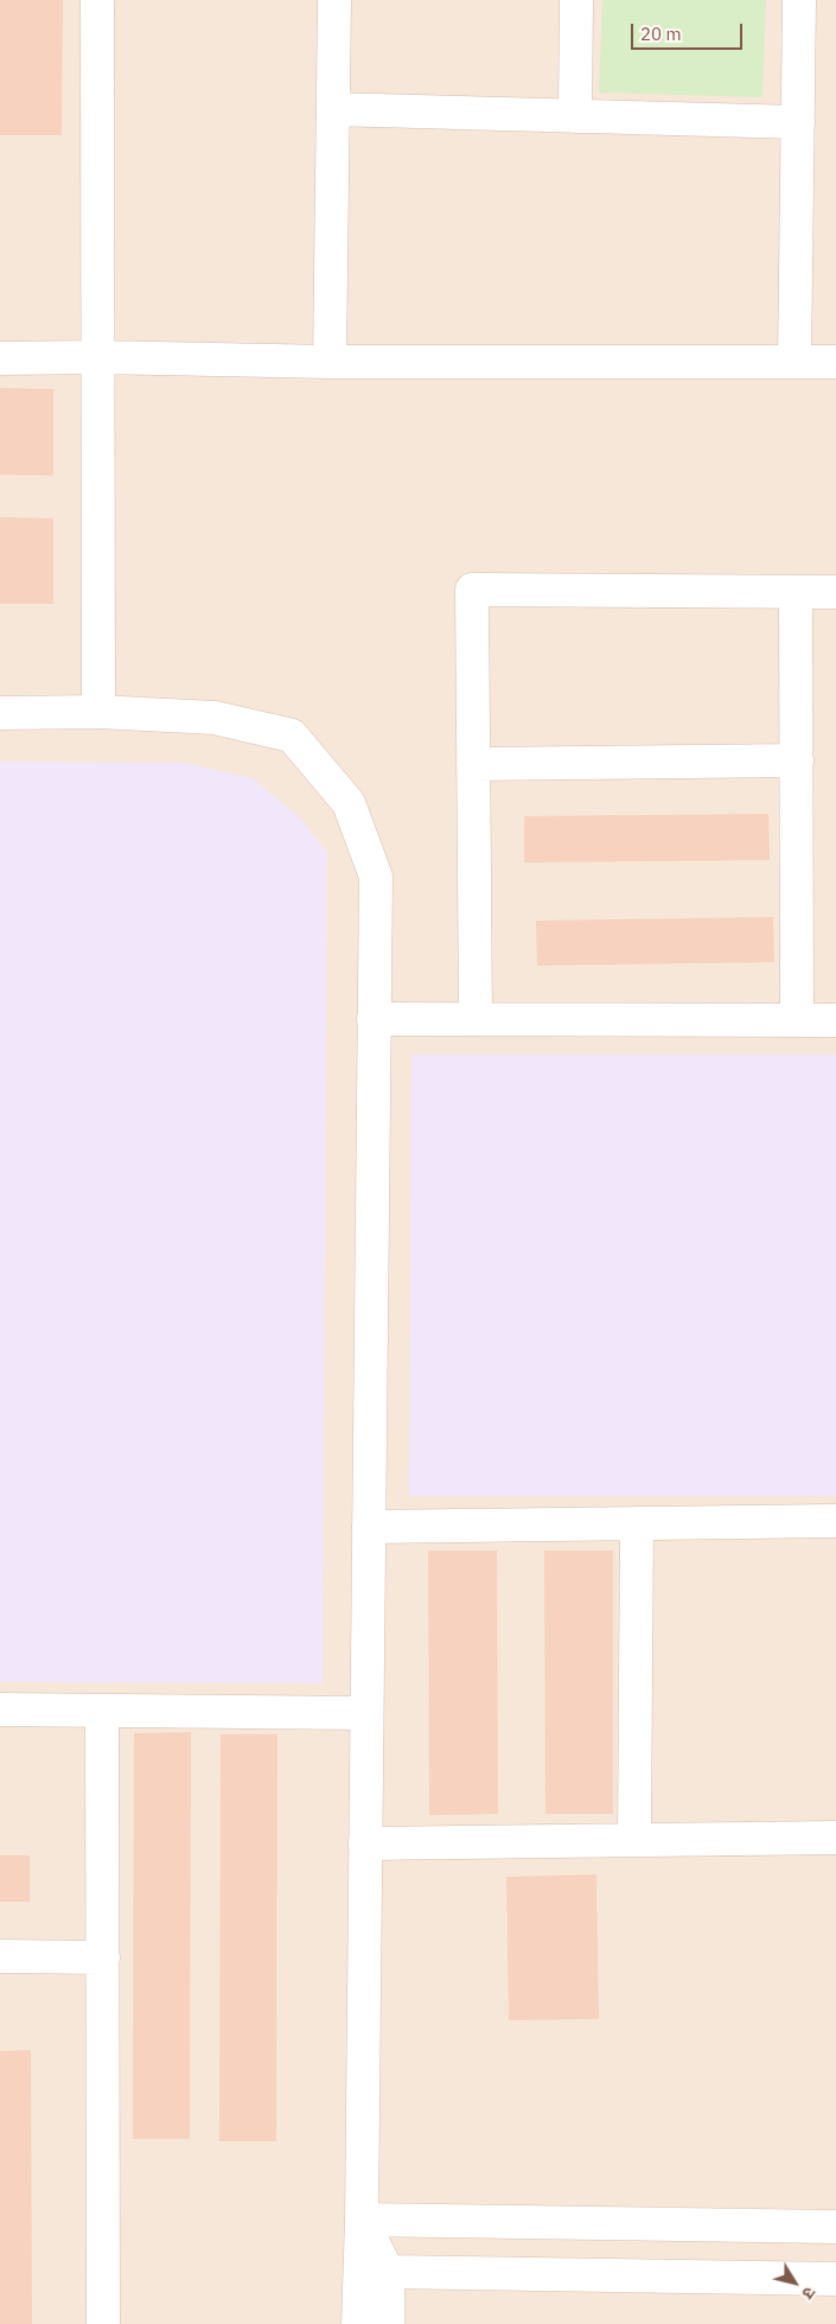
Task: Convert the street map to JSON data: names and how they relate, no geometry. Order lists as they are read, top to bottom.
{
  "scale_bar": "20 m",
  "north": "bottom right"
}
